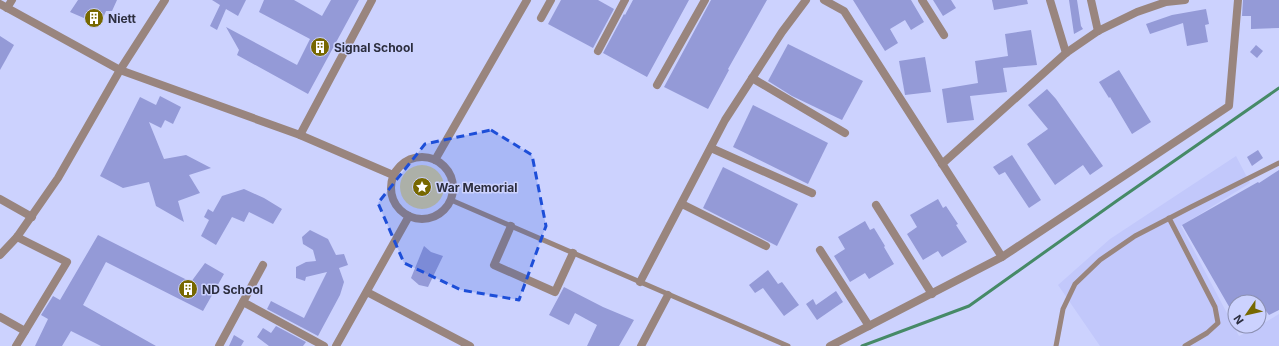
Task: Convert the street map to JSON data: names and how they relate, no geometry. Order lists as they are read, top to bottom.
{
  "places": {
    "building": ["Niett", "Signal School", "ND School"],
    "place": ["War Memorial"]
  },
  "north": "bottom left"
}
